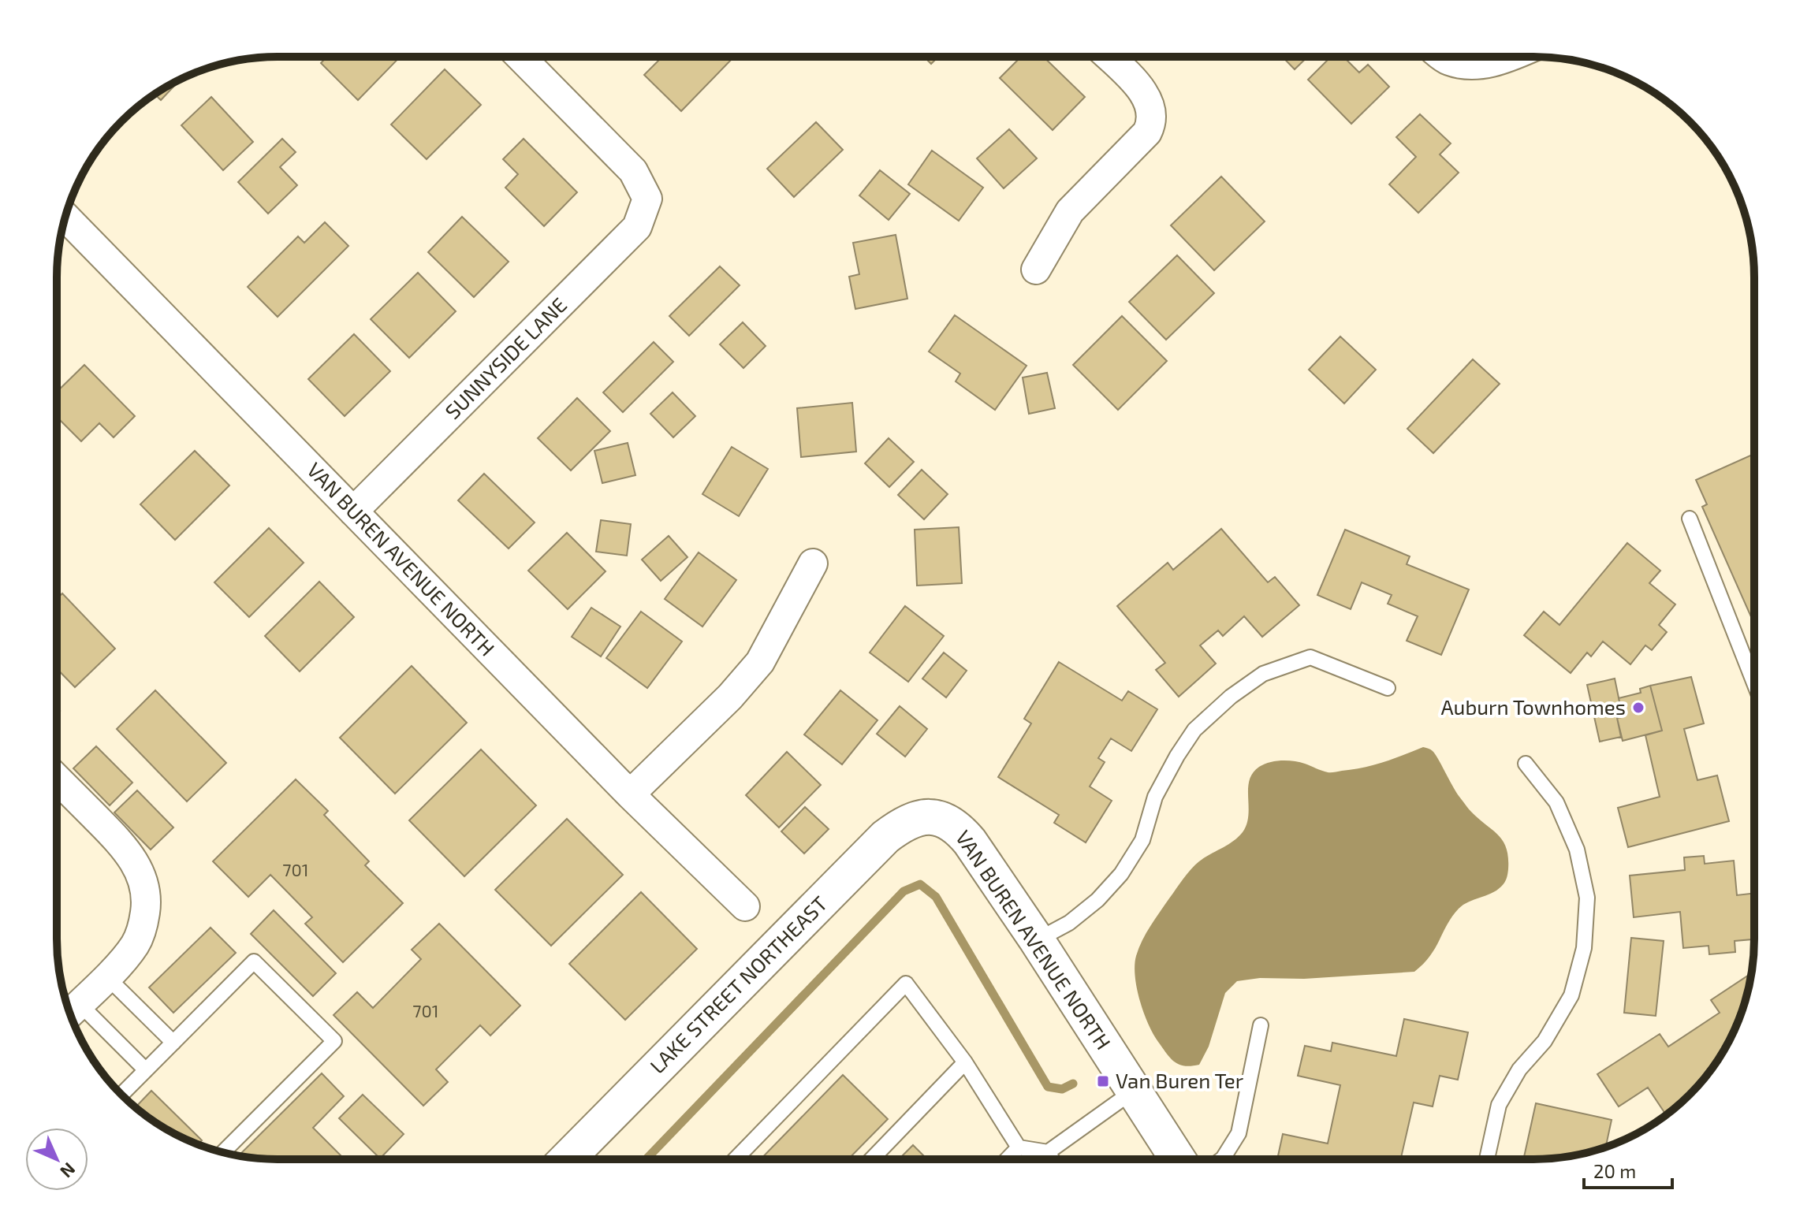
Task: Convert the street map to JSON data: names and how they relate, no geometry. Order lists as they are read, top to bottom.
{
  "streets": {
    "street": ["SUNNYSIDE LANE", "VAN BUREN AVENUE NORTH", "LAKE STREET NORTHEAST"]
  },
  "crossings": [
    ["SUNNYSIDE LANE", "VAN BUREN AVENUE NORTH"],
    ["VAN BUREN AVENUE NORTH", "LAKE STREET NORTHEAST"]
  ],
  "places": {
    "other": ["Auburn Townhomes"],
    "transit": ["Van Buren Ter"]
  },
  "house_numbers": ["701", "701"],
  "scale_bar": "20 m",
  "north": "bottom right"
}
